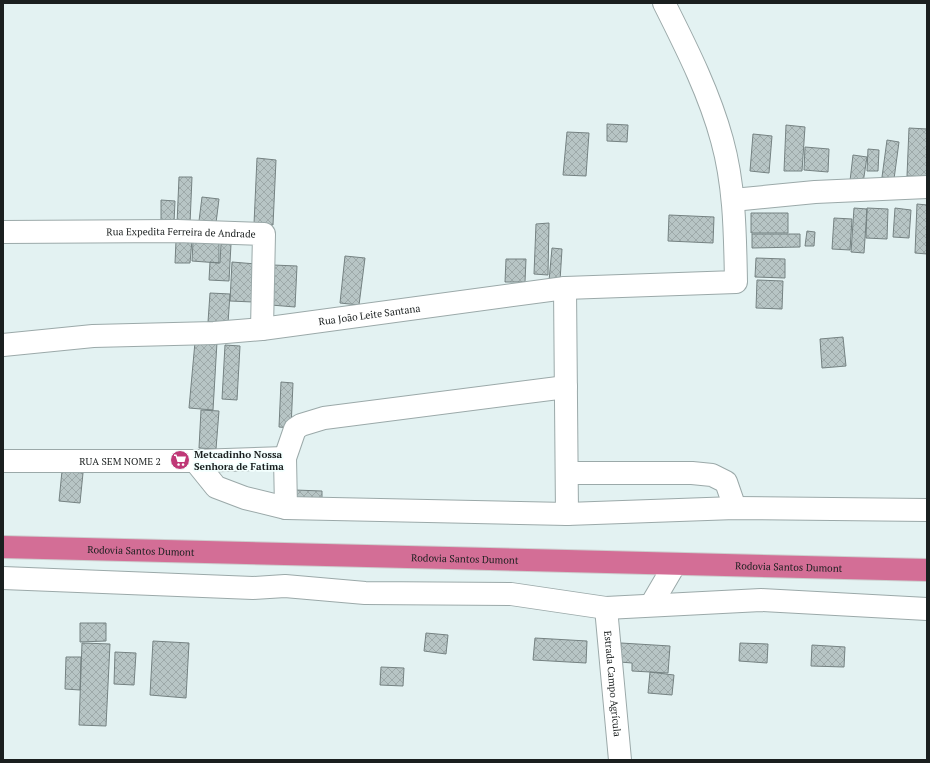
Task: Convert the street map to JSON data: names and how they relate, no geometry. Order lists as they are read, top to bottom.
{
  "streets": {
    "highway": ["Rodovia Santos Dumont"],
    "street": [
      "Rua Expedita Ferreira de Andrade",
      "Rua João Leite Santana",
      "RUA SEM NOME 2",
      "Estrada Campo Agrícula"
    ]
  },
  "crossings": [
    ["Rua Expedita Ferreira de Andrade", "Rua João Leite Santana"]
  ],
  "places": {
    "supermarket": ["Metcadinho Nossa Senhora de Fatima"]
  }
}
